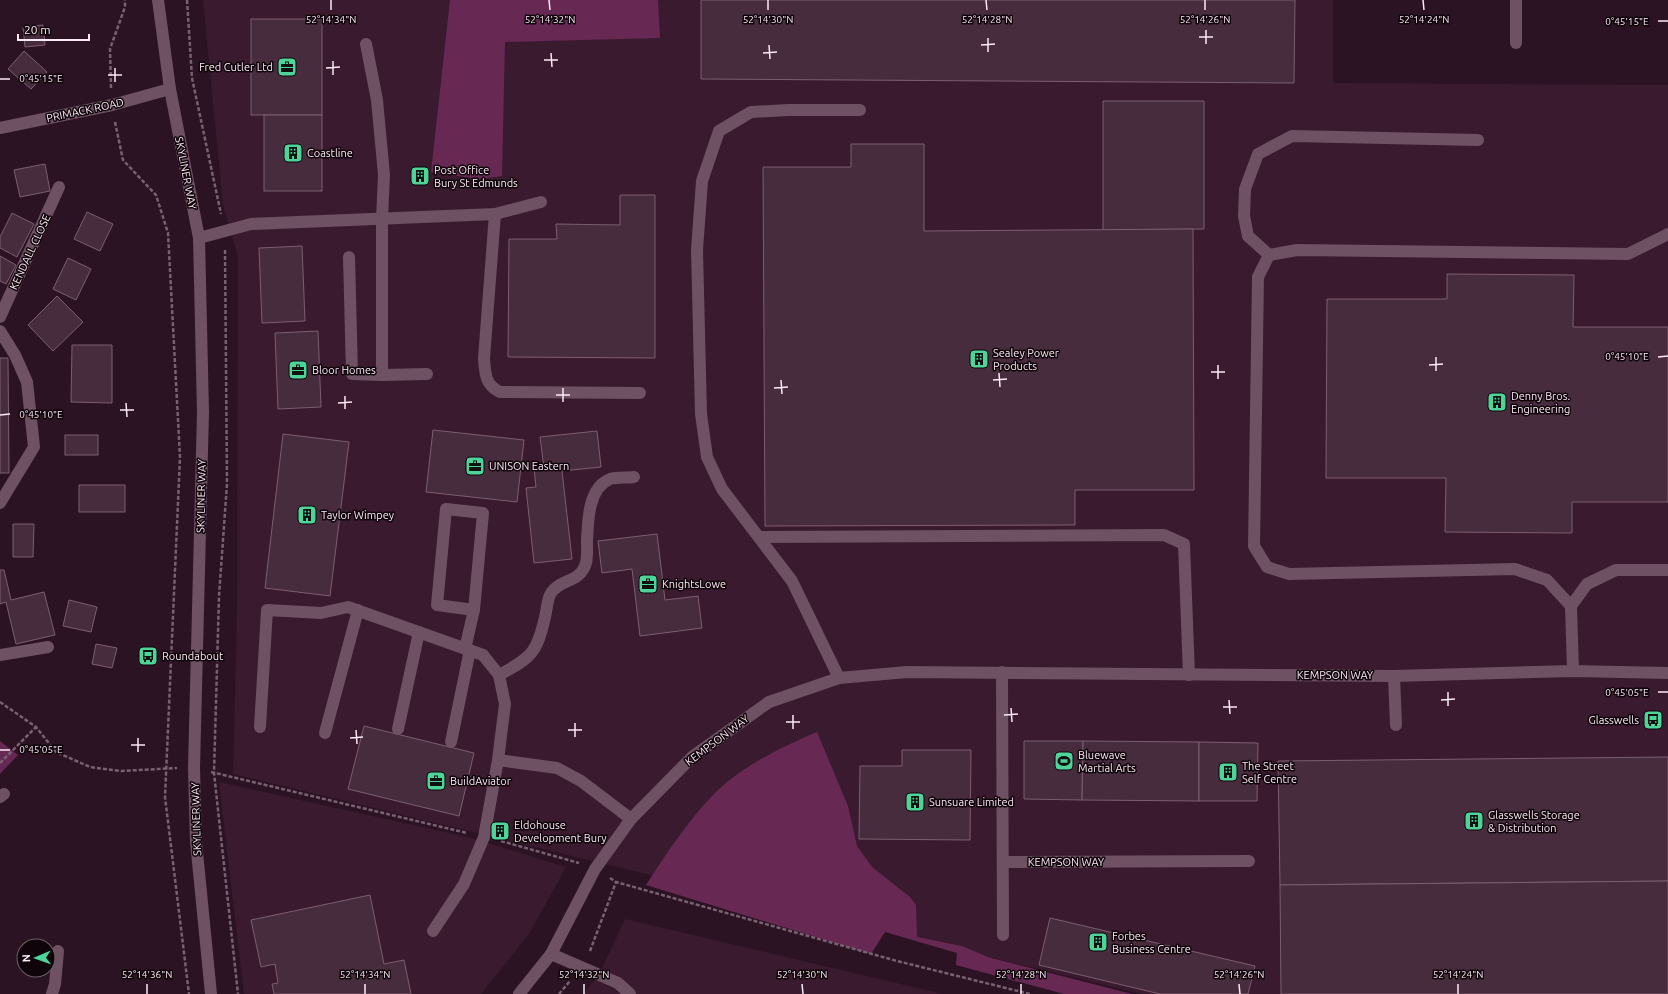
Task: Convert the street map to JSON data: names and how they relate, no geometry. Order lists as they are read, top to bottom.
{
  "streets": {
    "street": [
      "PRIMACK ROAD",
      "SKYLINER WAY",
      "KENDALL CLOSE",
      "KEMPSON WAY"
    ]
  },
  "crossings": [
    ["PRIMACK ROAD", "SKYLINER WAY"]
  ],
  "places": {
    "office": [
      "Fred Cutler Ltd",
      "Bloor Homes",
      "UNISON Eastern",
      "KnightsLowe",
      "BuildAviator"
    ],
    "building": [
      "Coastline",
      "Post Office Bury St Edmunds",
      "Sealey Power Products",
      "Denny Bros. Engineering",
      "Taylor Wimpey",
      "The Street Self Centre",
      "Sunsuare Limited",
      "Glasswells Storage & Distribution",
      "Eldohouse Development Bury",
      "Forbes Business Centre"
    ],
    "bus stop": ["Roundabout", "Glasswells"],
    "sports": ["Bluewave Martial Arts"]
  },
  "scale_bar": "20 m",
  "north": "left",
  "coordinates": [
    "52°14'34\"N",
    "52°14'32\"N",
    "52°14'30\"N",
    "52°14'28\"N",
    "52°14'26\"N",
    "52°14'24\"N",
    "0°45'15\"E",
    "0°45'10\"E",
    "0°45'05\"E",
    "52°14'36\"N"
  ]
}
